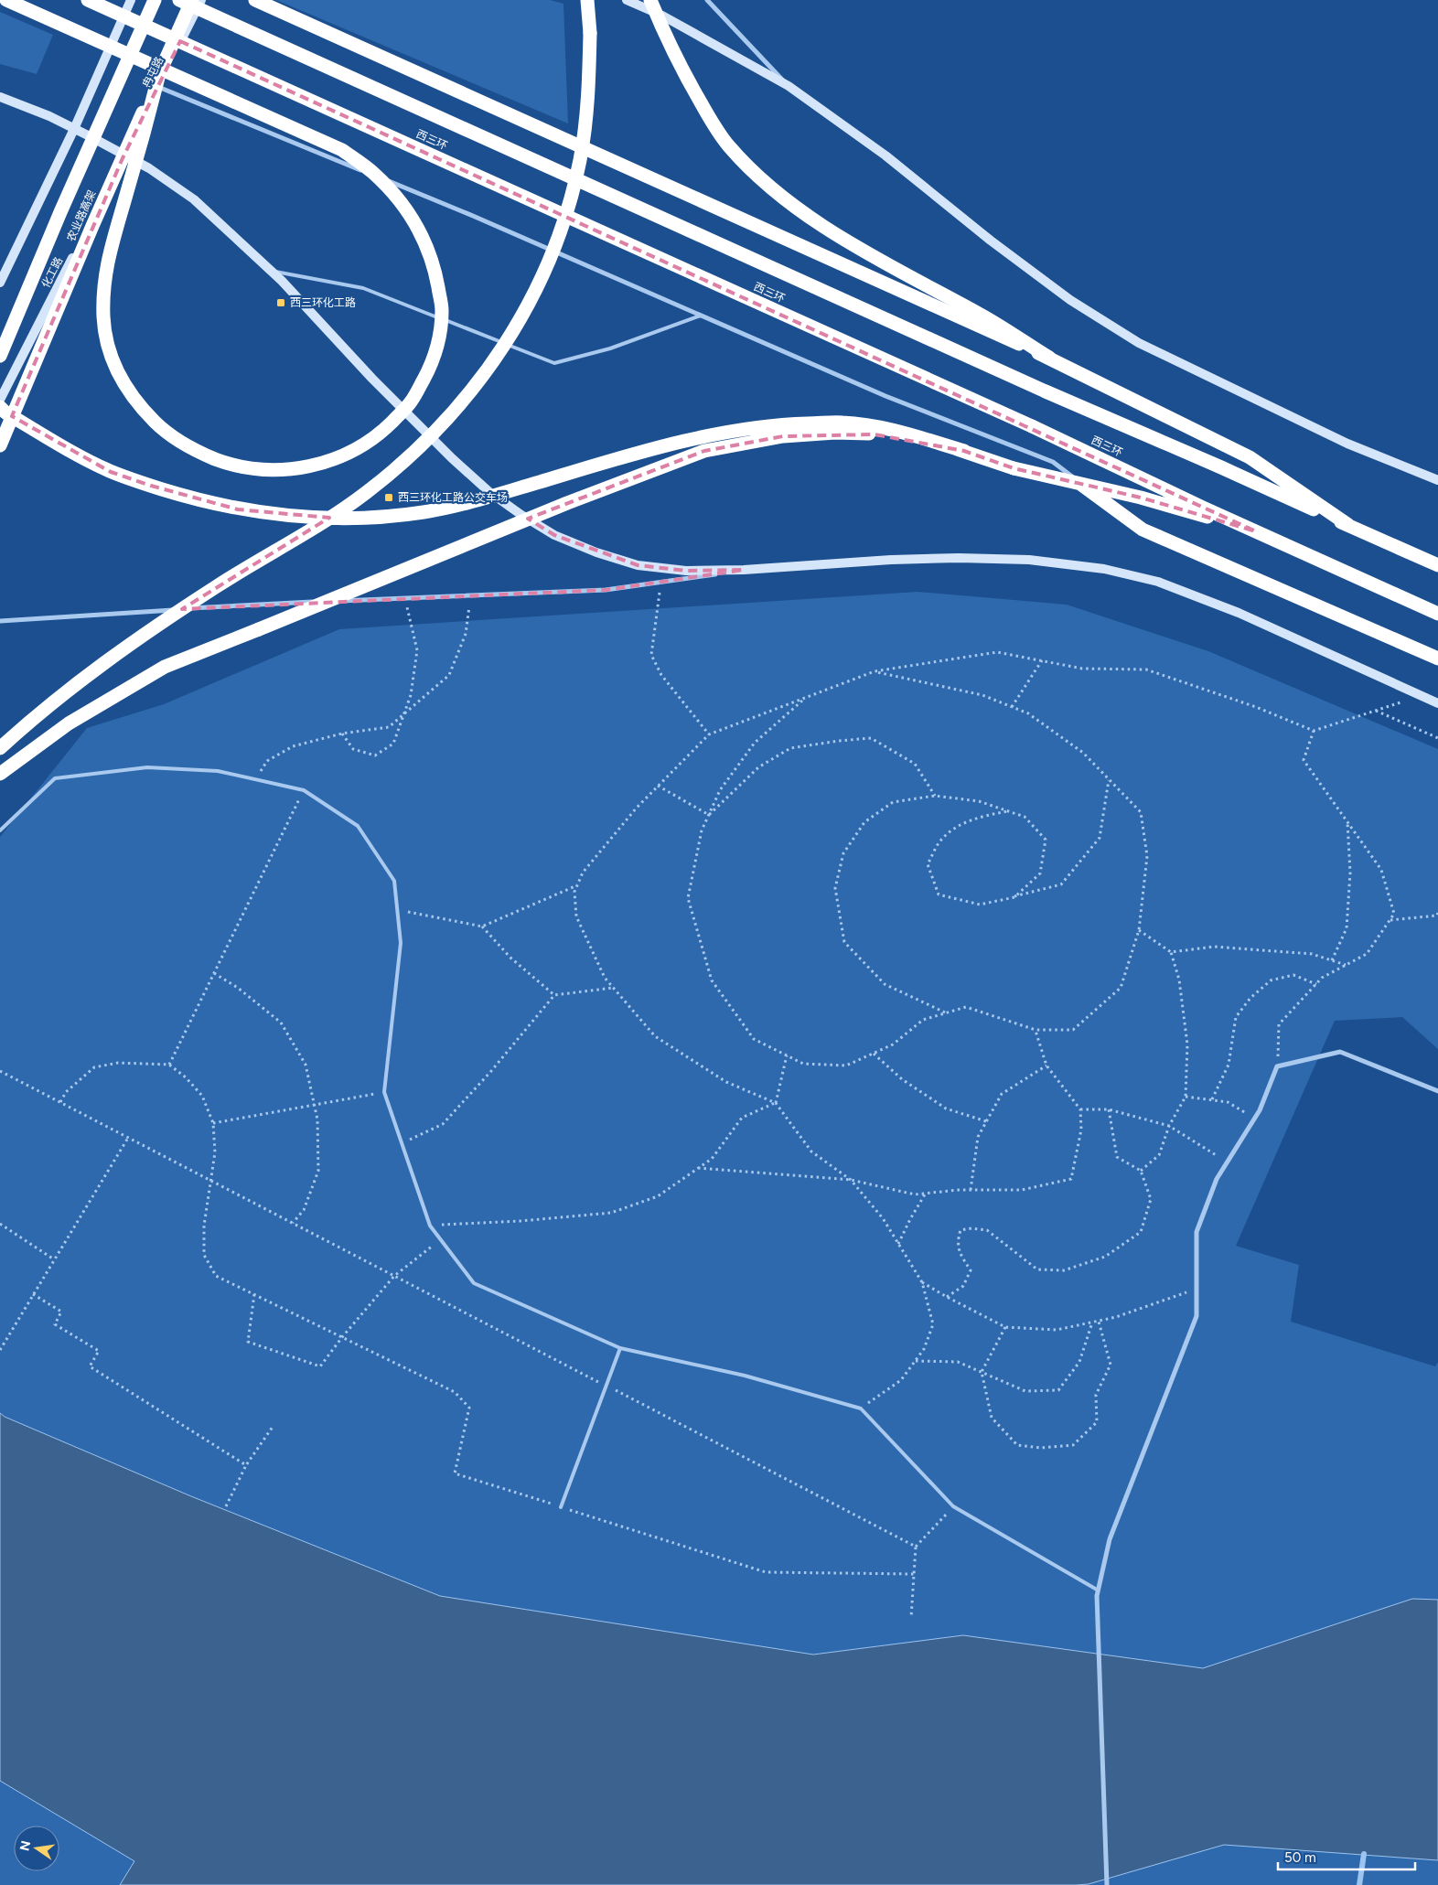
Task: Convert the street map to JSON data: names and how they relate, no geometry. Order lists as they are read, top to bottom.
{
  "streets": {
    "highway": ["西三环", "农业路高架"],
    "main road": ["冉屯路", "化工路"]
  },
  "crossings": [
    ["冉屯路", "农业路高架"],
    ["冉屯路", "化工路"]
  ],
  "places": {
    "transit": ["西三环化工路", "西三环化工路公交车场"]
  },
  "scale_bar": "50 m",
  "north": "left"
}
